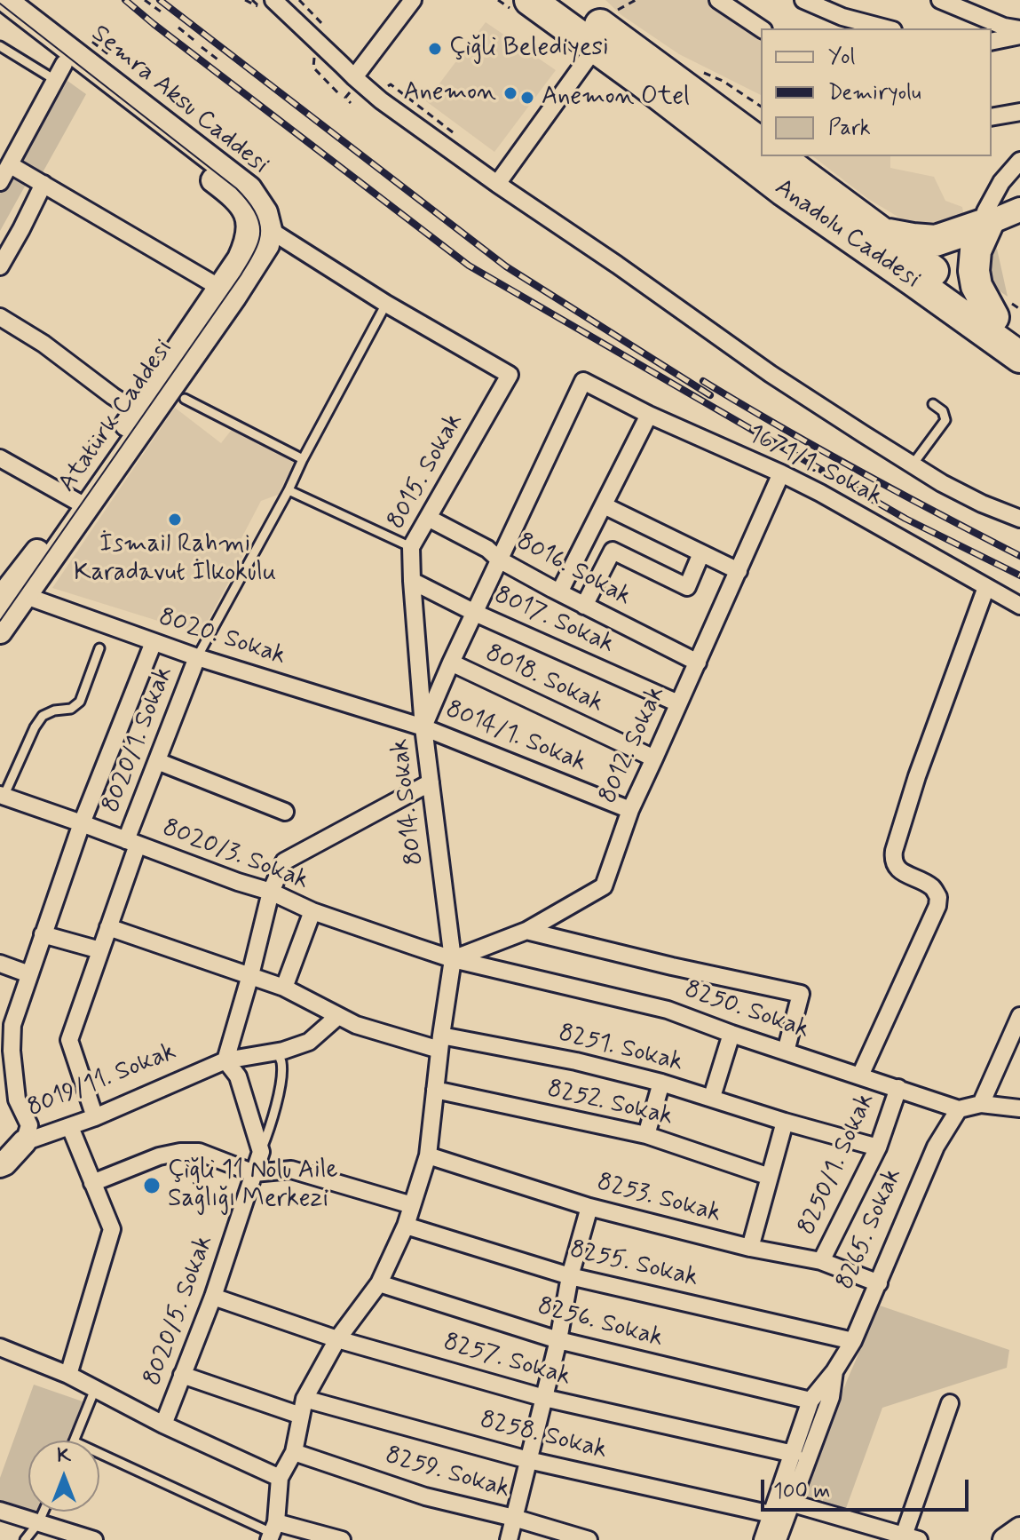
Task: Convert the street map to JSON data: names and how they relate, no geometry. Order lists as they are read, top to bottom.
{
  "streets": {
    "highway": ["Anadolu Caddesi"],
    "street": [
      "Semra Aksu Caddesi",
      "Atatürk Caddesi",
      "1671/1. Sokak",
      "8015. Sokak",
      "8016. Sokak",
      "8017. Sokak",
      "8020. Sokak",
      "8018. Sokak",
      "8014/1. Sokak",
      "8020/1. Sokak",
      "8012. Sokak",
      "8014. Sokak",
      "8020/3. Sokak",
      "8250. Sokak",
      "8251. Sokak",
      "8019/11. Sokak",
      "8252. Sokak",
      "8250/1. Sokak",
      "8253. Sokak",
      "8265. Sokak",
      "8255. Sokak",
      "8020/5. Sokak",
      "8256. Sokak",
      "8257. Sokak",
      "8258. Sokak",
      "8259. Sokak"
    ]
  },
  "crossings": [
    ["Semra Aksu Caddesi", "Atatürk Caddesi"],
    ["Atatürk Caddesi", "8020. Sokak"],
    ["1671/1. Sokak", "8012. Sokak"],
    ["1671/1. Sokak", "8014. Sokak"],
    ["8015. Sokak", "8016. Sokak"],
    ["8015. Sokak", "8017. Sokak"],
    ["8015. Sokak", "8020. Sokak"],
    ["8015. Sokak", "8014/1. Sokak"],
    ["8015. Sokak", "8014. Sokak"],
    ["8016. Sokak", "8012. Sokak"],
    ["8016. Sokak", "8014. Sokak"],
    ["8017. Sokak", "8012. Sokak"],
    ["8017. Sokak", "8014. Sokak"],
    ["8020. Sokak", "8014/1. Sokak"],
    ["8020. Sokak", "8020/1. Sokak"],
    ["8020. Sokak", "8014. Sokak"],
    ["8018. Sokak", "8012. Sokak"],
    ["8018. Sokak", "8014. Sokak"],
    ["8014/1. Sokak", "8012. Sokak"],
    ["8014/1. Sokak", "8014. Sokak"],
    ["8020/1. Sokak", "8020/3. Sokak"],
    ["8020/1. Sokak", "8251. Sokak"],
    ["8020/1. Sokak", "8019/11. Sokak"],
    ["8012. Sokak", "8014. Sokak"],
    ["8012. Sokak", "8020/3. Sokak"],
    ["8012. Sokak", "8250. Sokak"],
    ["8014. Sokak", "8020/3. Sokak"],
    ["8014. Sokak", "8250. Sokak"],
    ["8014. Sokak", "8251. Sokak"],
    ["8014. Sokak", "8252. Sokak"],
    ["8014. Sokak", "8253. Sokak"],
    ["8014. Sokak", "8255. Sokak"],
    ["8014. Sokak", "8256. Sokak"],
    ["8014. Sokak", "8257. Sokak"],
    ["8014. Sokak", "8258. Sokak"],
    ["8014. Sokak", "8259. Sokak"],
    ["8020/3. Sokak", "8250. Sokak"],
    ["8250. Sokak", "8250/1. Sokak"],
    ["8250. Sokak", "8265. Sokak"],
    ["8251. Sokak", "8019/11. Sokak"],
    ["8251. Sokak", "8250/1. Sokak"],
    ["8250/1. Sokak", "8253. Sokak"],
    ["8253. Sokak", "8265. Sokak"],
    ["8265. Sokak", "8255. Sokak"],
    ["8265. Sokak", "8256. Sokak"],
    ["8265. Sokak", "8257. Sokak"],
    ["8265. Sokak", "8258. Sokak"],
    ["8020/5. Sokak", "8257. Sokak"]
  ],
  "places": [
    "Çiğli Belediyesi",
    "Anemon",
    "Anemon Otel",
    "İsmail Rahmi Karadavut İlkokulu",
    "Çiğli 11 Nolu Aile Sağlığı Merkezi"
  ],
  "legend": ["Yol", "Demiryolu", "Park"],
  "scale_bar": "100 m",
  "north": "top"
}
